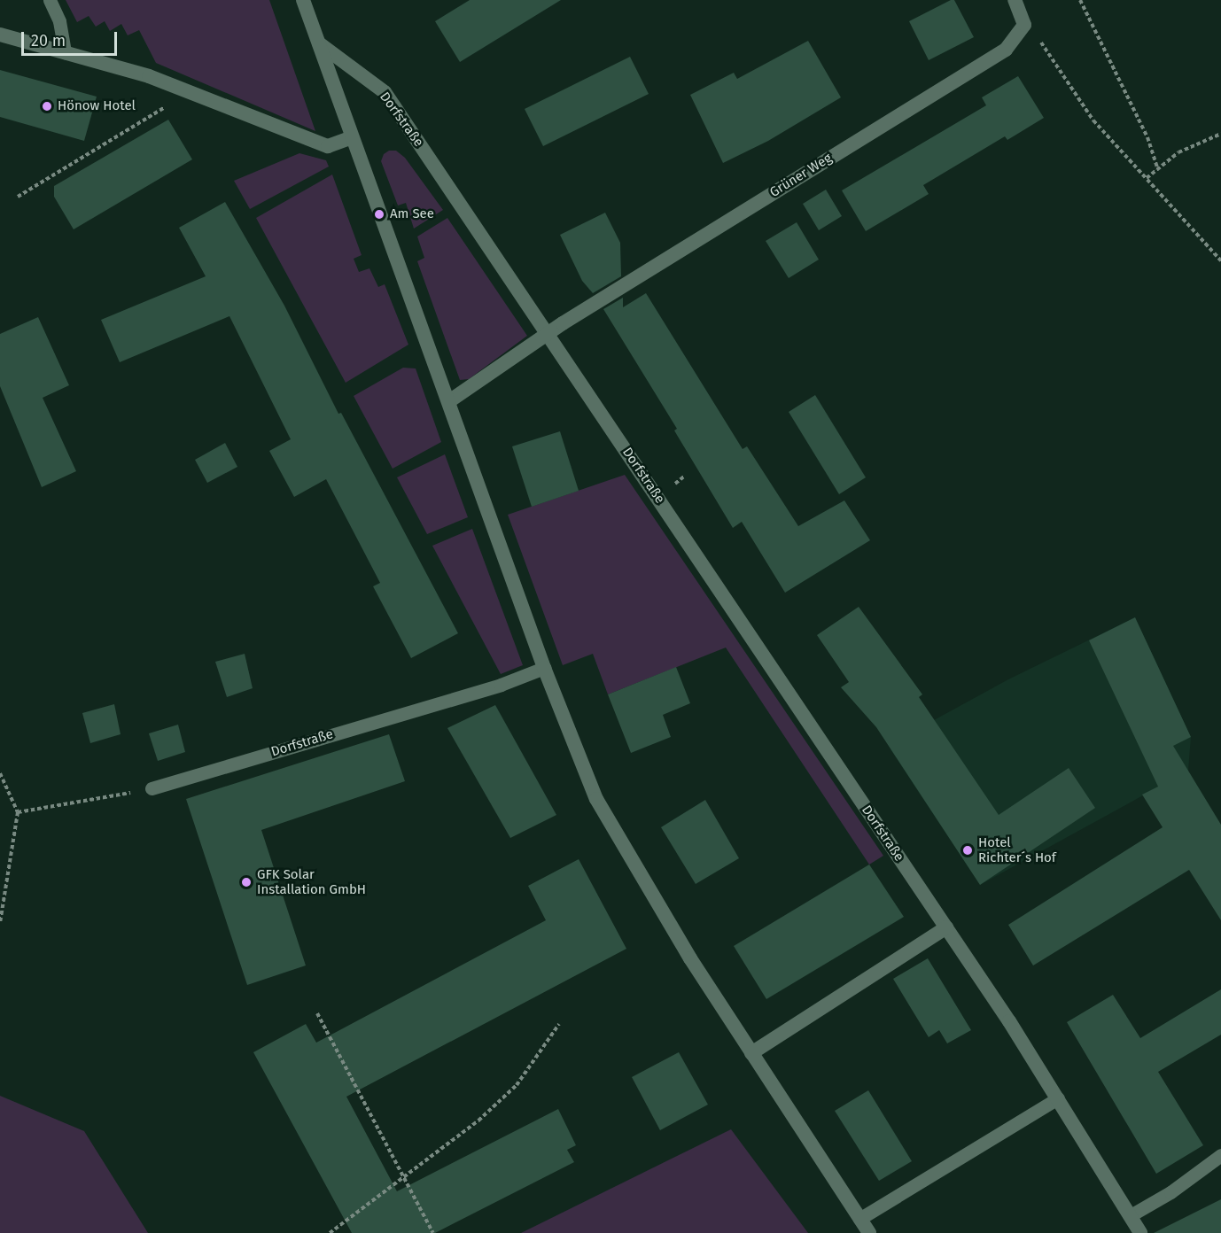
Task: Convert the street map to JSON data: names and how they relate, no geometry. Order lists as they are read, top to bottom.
{
  "streets": {
    "street": ["Dorfstraße", "Grüner Weg"]
  },
  "crossings": [
    ["Dorfstraße", "Grüner Weg"]
  ],
  "places": [
    "Hönow Hotel",
    "Am See",
    "Hotel Richter´s Hof",
    "GFK Solar Installation GmbH"
  ],
  "scale_bar": "20 m"
}
